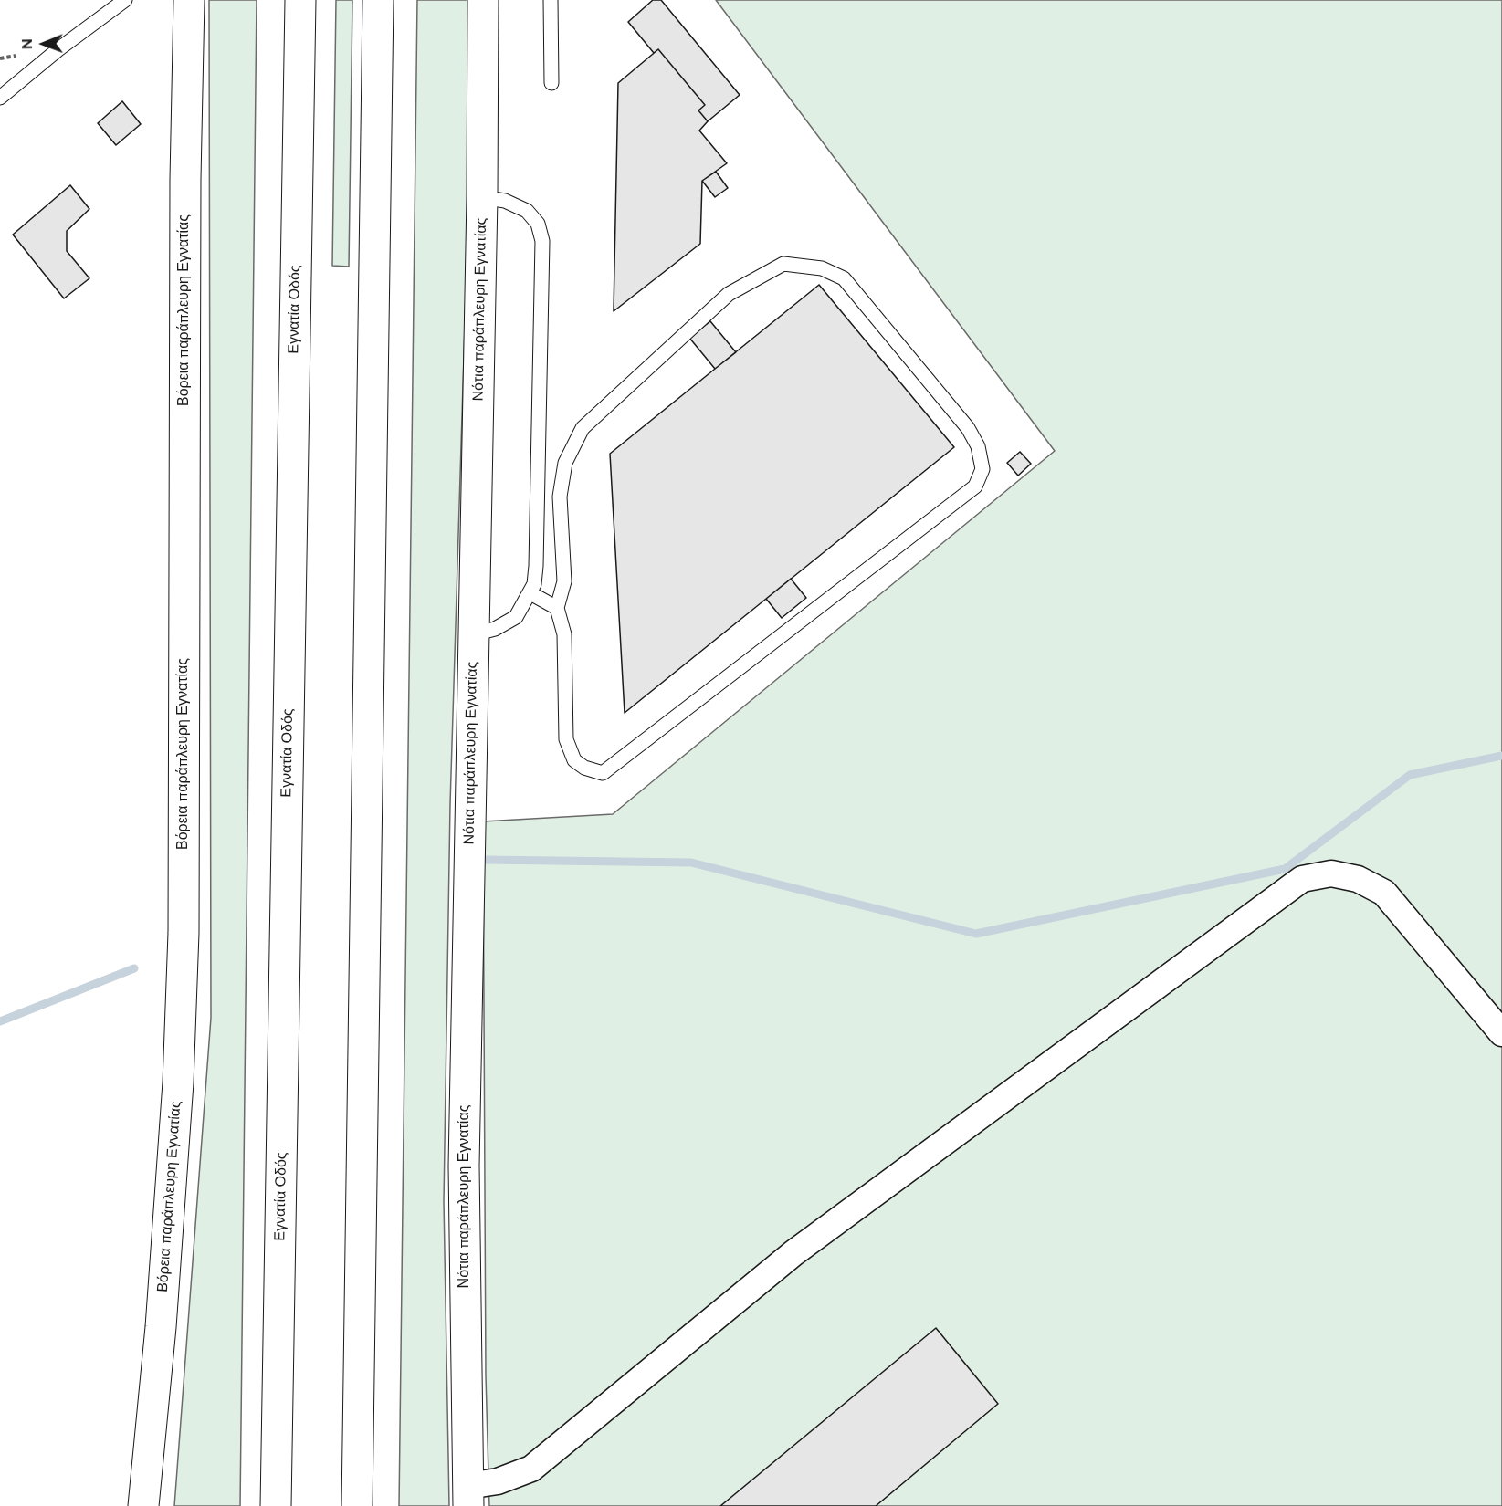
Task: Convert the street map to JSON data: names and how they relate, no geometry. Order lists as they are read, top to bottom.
{
  "streets": {
    "main road": ["Εγνατία Οδός", "Νότια παράπλευρη Εγνατίας", "Βόρεια παράπλευρη Εγνατίας"]
  },
  "north": "left"
}
